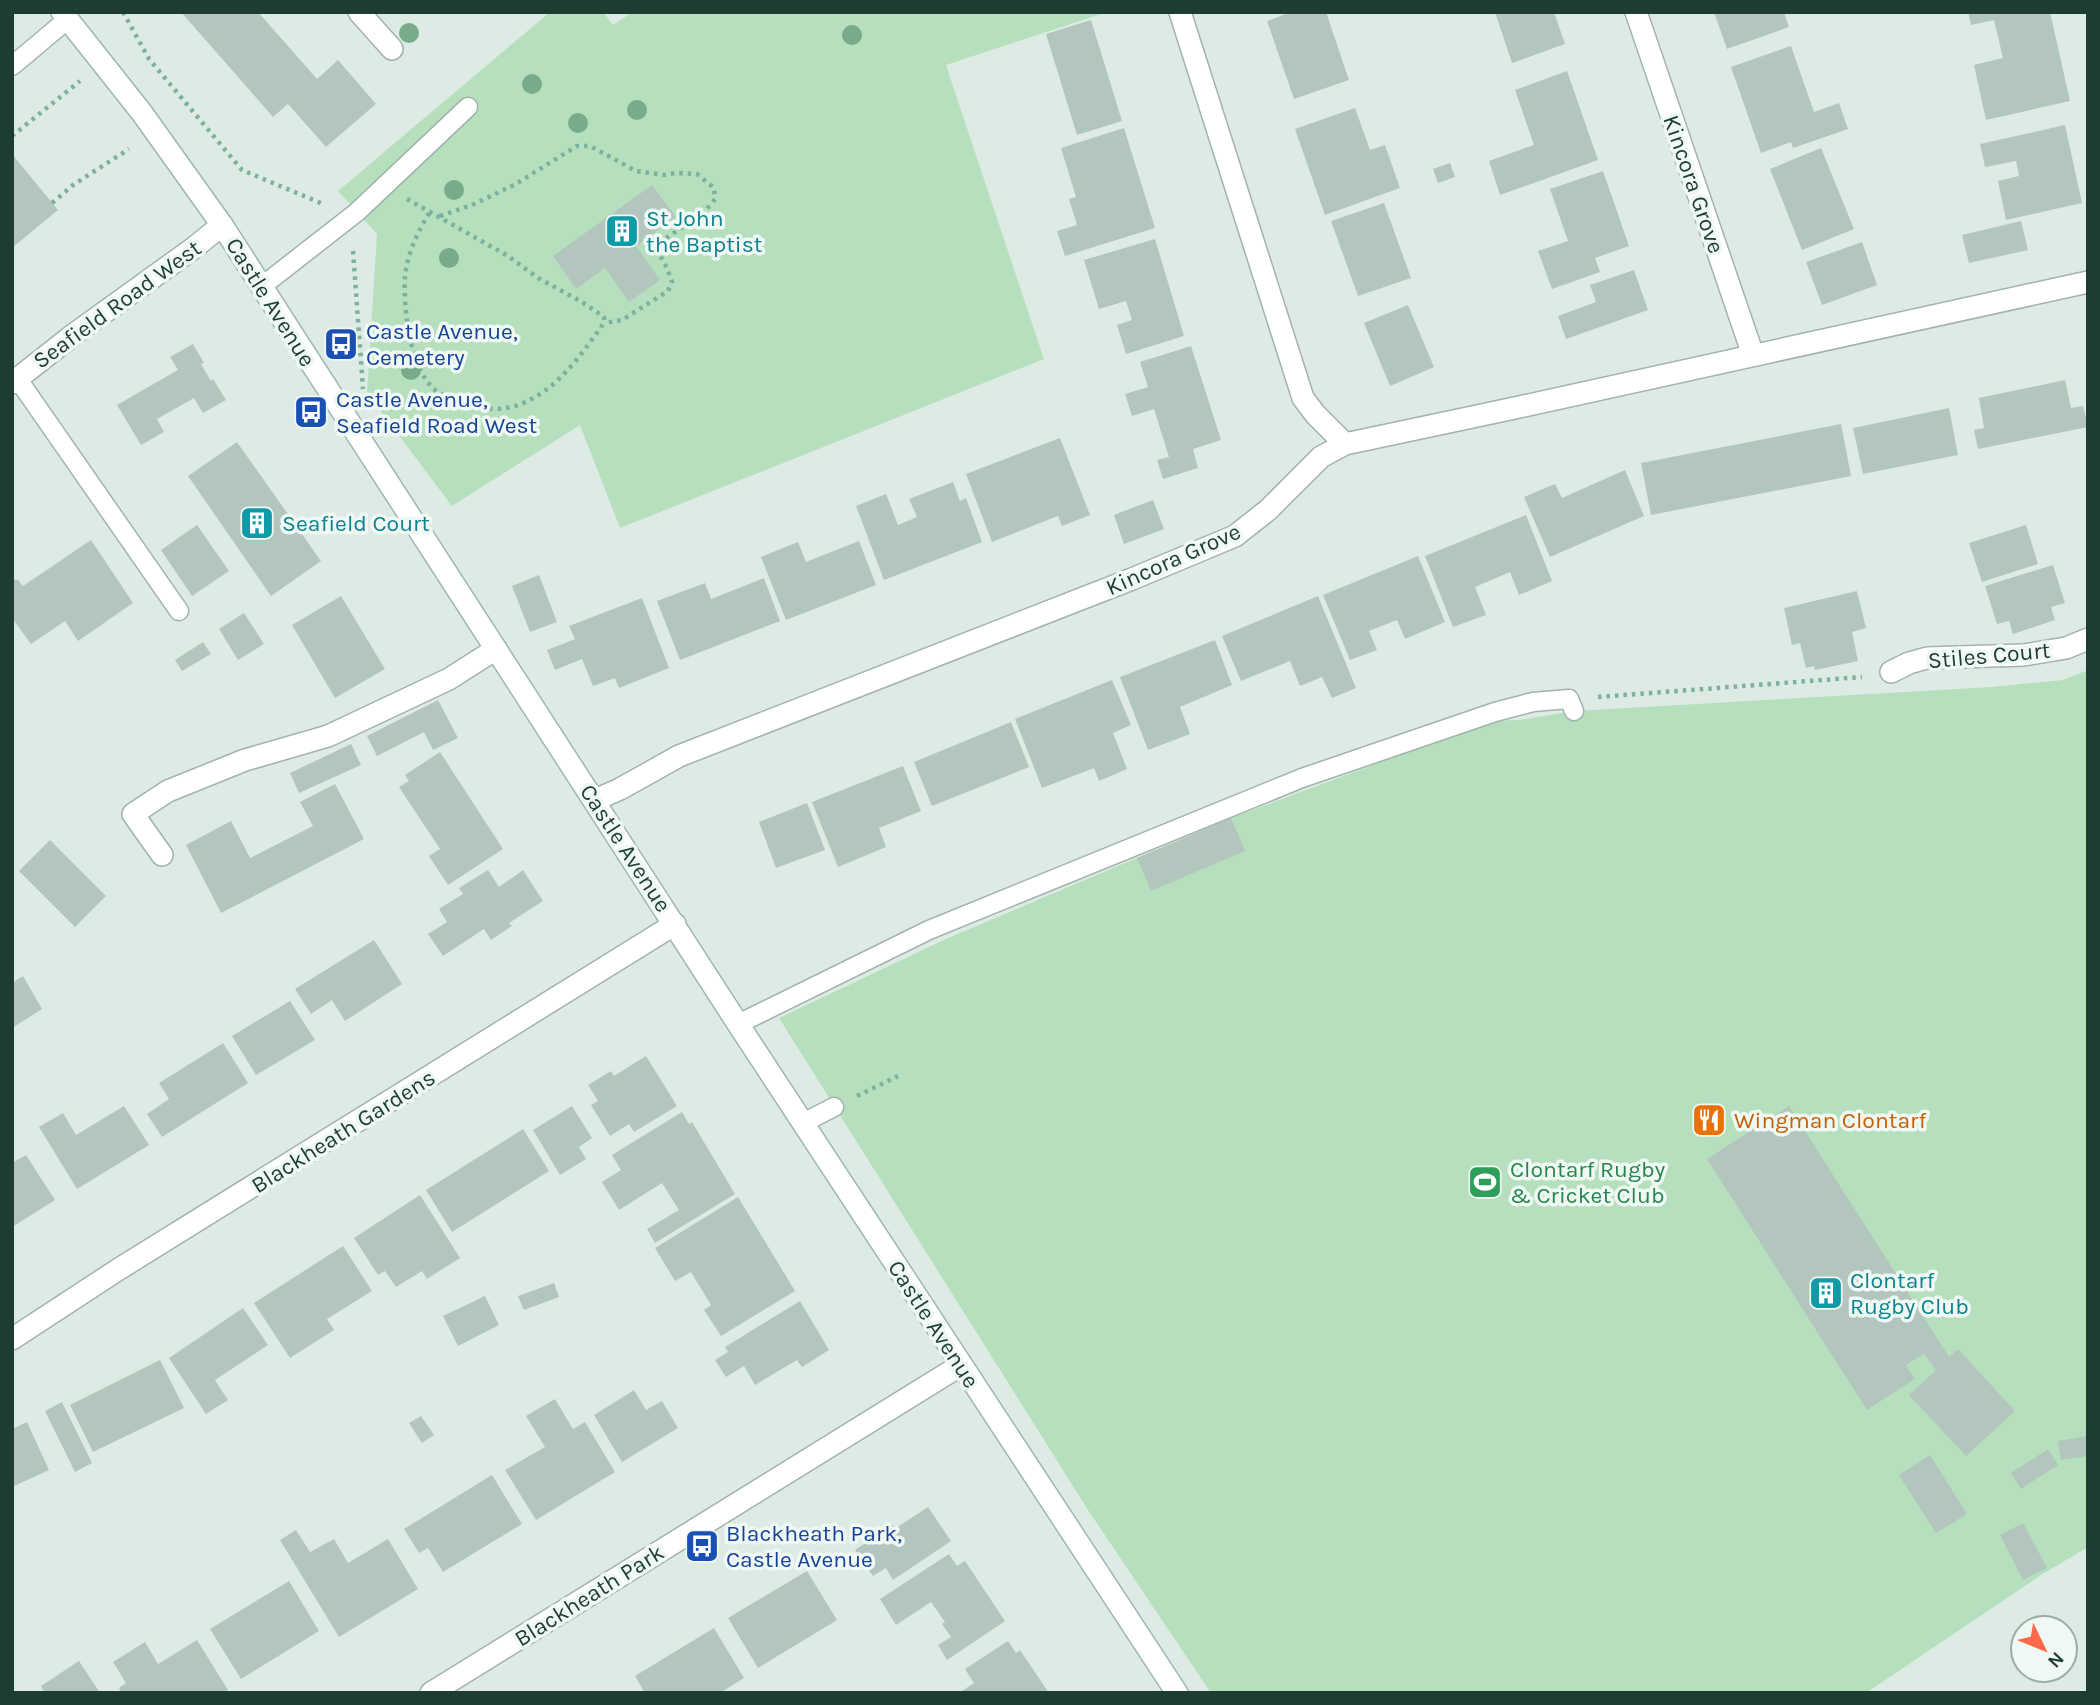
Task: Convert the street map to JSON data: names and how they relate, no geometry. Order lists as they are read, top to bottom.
{
  "streets": {
    "street": [
      "Kincora Grove",
      "Castle Avenue",
      "Seafield Road West",
      "Stiles Court",
      "Blackheath Gardens",
      "Blackheath Park"
    ]
  },
  "crossings": [
    ["Kincora Grove", "Castle Avenue"],
    ["Castle Avenue", "Seafield Road West"],
    ["Castle Avenue", "Blackheath Gardens"],
    ["Castle Avenue", "Blackheath Park"]
  ],
  "places": {
    "building": ["St John the Baptist", "Seafield Court", "Clontarf Rugby Club"],
    "bus stop": ["Castle Avenue, Cemetery", "Castle Avenue, Seafield Road West", "Blackheath Park, Castle Avenue"],
    "restaurant": ["Wingman Clontarf"],
    "sports": ["Clontarf Rugby & Cricket Club"]
  },
  "north": "bottom right"
}
